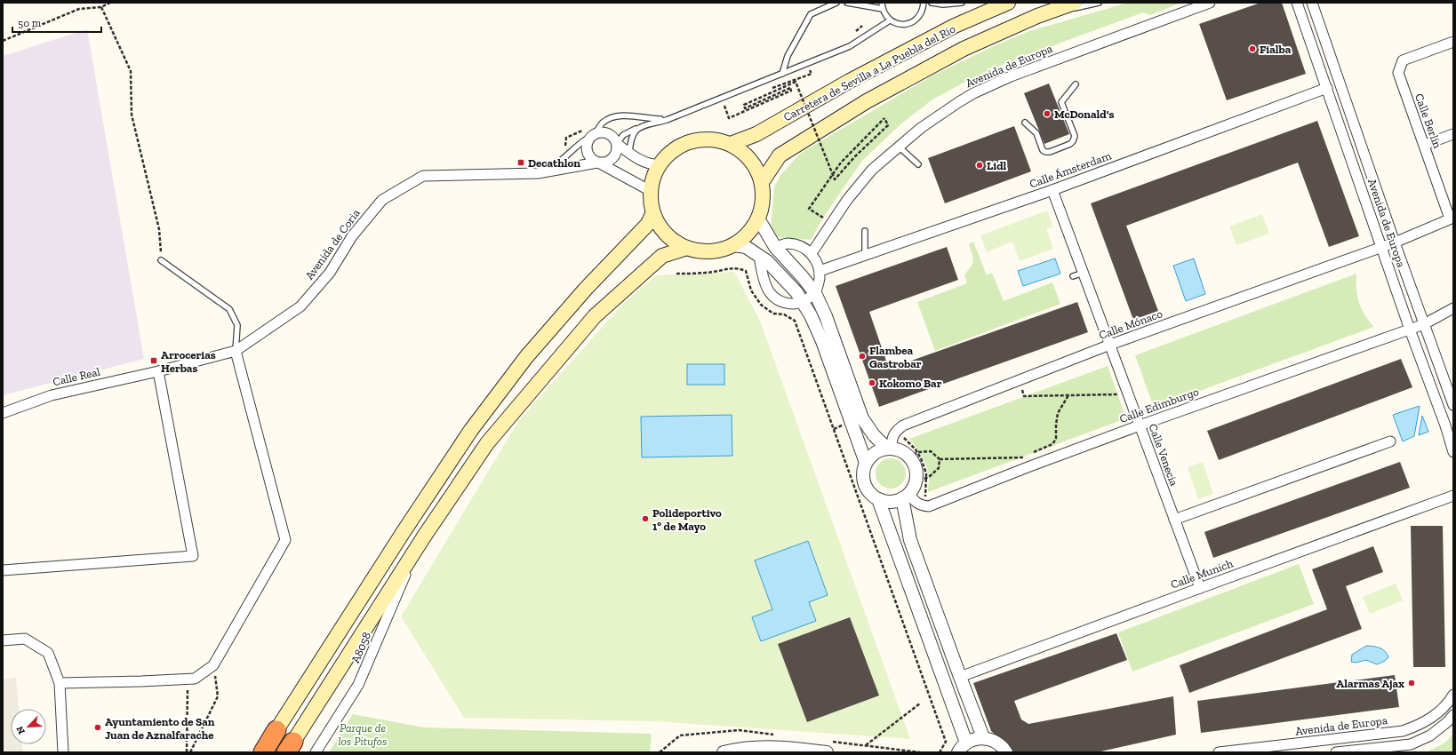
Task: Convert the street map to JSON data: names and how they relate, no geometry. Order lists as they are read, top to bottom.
{
  "streets": {
    "main road": ["Carretera de Sevilla a La Puebla del Río"],
    "street": [
      "Avenida de Europa",
      "Calle Berlín",
      "Calle Ámsterdam",
      "Avenida de Coria",
      "Calle Mónaco",
      "Calle Real",
      "Calle Edimburgo",
      "Calle Venecia",
      "Calle Munich",
      "A8058"
    ]
  },
  "crossings": [
    ["Avenida de Europa", "Calle Ámsterdam"],
    ["Avenida de Europa", "Calle Mónaco"],
    ["Avenida de Europa", "Calle Edimburgo"],
    ["Calle Berlín", "Calle Mónaco"],
    ["Calle Ámsterdam", "Calle Venecia"],
    ["Avenida de Coria", "Calle Real"],
    ["Calle Mónaco", "Calle Edimburgo"],
    ["Calle Mónaco", "Calle Venecia"],
    ["Calle Edimburgo", "Calle Venecia"],
    ["Calle Venecia", "Calle Munich"]
  ],
  "parks": ["Parque de los Pitufos"],
  "places": {
    "other": [
      "Fialba",
      "McDonald's",
      "Lidl",
      "Flambea Gastrobar",
      "Kokomo Bar",
      "Polideportivo 1º de Mayo",
      "Alarmas Ajax",
      "Ayuntamiento de San Juan de Aznalfarache"
    ],
    "transit": ["Decathlon", "Arrocerias Herbas"]
  },
  "scale_bar": "50 m",
  "north": "bottom left"
}
